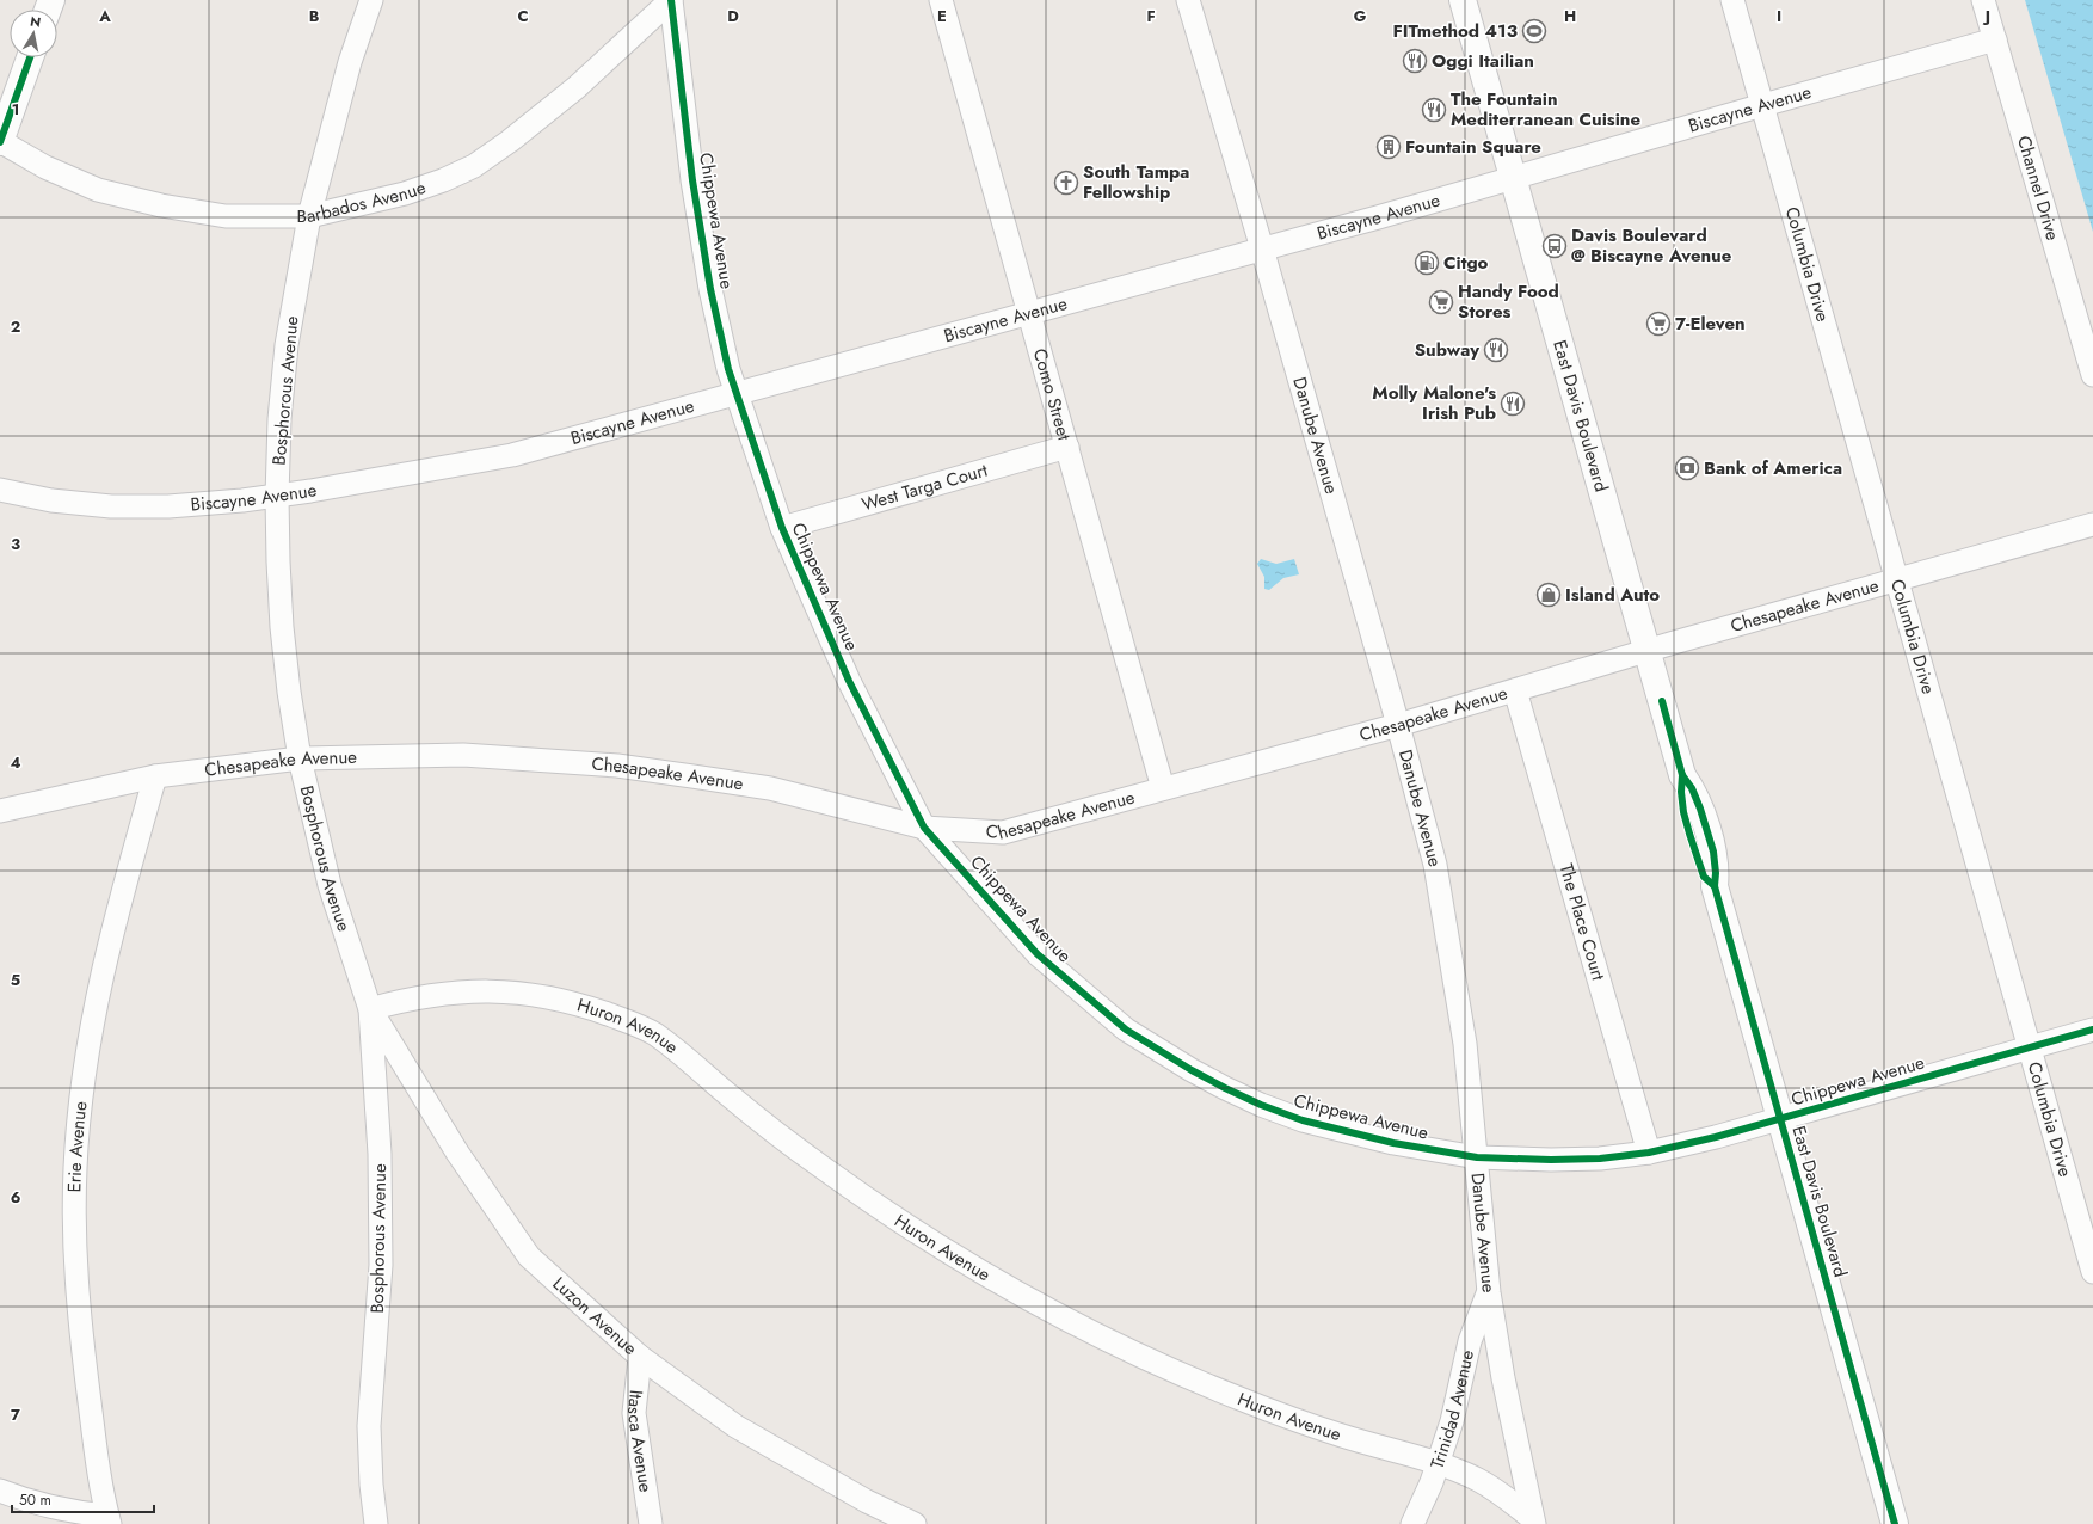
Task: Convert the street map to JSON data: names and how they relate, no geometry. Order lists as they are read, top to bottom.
{
  "streets": {
    "street": [
      "Biscayne Avenue",
      "Channel Drive",
      "Barbados Avenue",
      "Chippewa Avenue",
      "Columbia Drive",
      "Bosphorous Avenue",
      "Como Street",
      "East Davis Boulevard",
      "Danube Avenue",
      "West Targa Court",
      "Chesapeake Avenue",
      "The Place Court",
      "Huron Avenue",
      "Erie Avenue",
      "Luzon Avenue",
      "Trinidad Avenue",
      "Itasca Avenue"
    ]
  },
  "crossings": [
    ["Biscayne Avenue", "Channel Drive"],
    ["Biscayne Avenue", "Chippewa Avenue"],
    ["Biscayne Avenue", "Columbia Drive"],
    ["Biscayne Avenue", "Bosphorous Avenue"],
    ["Biscayne Avenue", "Como Street"],
    ["Biscayne Avenue", "East Davis Boulevard"],
    ["Biscayne Avenue", "Danube Avenue"],
    ["Barbados Avenue", "Chippewa Avenue"],
    ["Barbados Avenue", "Bosphorous Avenue"],
    ["Chippewa Avenue", "Columbia Drive"],
    ["Chippewa Avenue", "East Davis Boulevard"],
    ["Chippewa Avenue", "Danube Avenue"],
    ["Chippewa Avenue", "West Targa Court"],
    ["Chippewa Avenue", "Chesapeake Avenue"],
    ["Chippewa Avenue", "The Place Court"],
    ["Columbia Drive", "Chesapeake Avenue"],
    ["Bosphorous Avenue", "Chesapeake Avenue"],
    ["Bosphorous Avenue", "Huron Avenue"],
    ["Bosphorous Avenue", "Luzon Avenue"],
    ["Como Street", "West Targa Court"],
    ["Como Street", "Chesapeake Avenue"],
    ["East Davis Boulevard", "Chesapeake Avenue"],
    ["Danube Avenue", "Chesapeake Avenue"],
    ["Danube Avenue", "Huron Avenue"],
    ["Danube Avenue", "Trinidad Avenue"],
    ["Chesapeake Avenue", "The Place Court"],
    ["Chesapeake Avenue", "Erie Avenue"],
    ["Huron Avenue", "Luzon Avenue"],
    ["Huron Avenue", "Trinidad Avenue"],
    ["Luzon Avenue", "Itasca Avenue"]
  ],
  "places": {
    "sports": ["FITmethod 413"],
    "restaurant": [
      "Oggi Itailian",
      "The Fountain Mediterranean Cuisine",
      "Subway",
      "Molly Malone's Irish Pub"
    ],
    "building": ["Fountain Square"],
    "church": ["South Tampa Fellowship"],
    "bus stop": ["Davis Boulevard @ Biscayne Avenue"],
    "fuel station": ["Citgo"],
    "supermarket": ["Handy Food Stores", "7-Eleven"],
    "bank": ["Bank of America"],
    "shop": ["Island Auto"]
  },
  "scale_bar": "50 m",
  "north": "top",
  "grid": {
    "columns": [
      "A",
      "B",
      "C",
      "D",
      "E",
      "F",
      "G",
      "H",
      "I",
      "J"
    ],
    "rows": [
      "1",
      "2",
      "3",
      "4",
      "5",
      "6",
      "7"
    ]
  }
}
